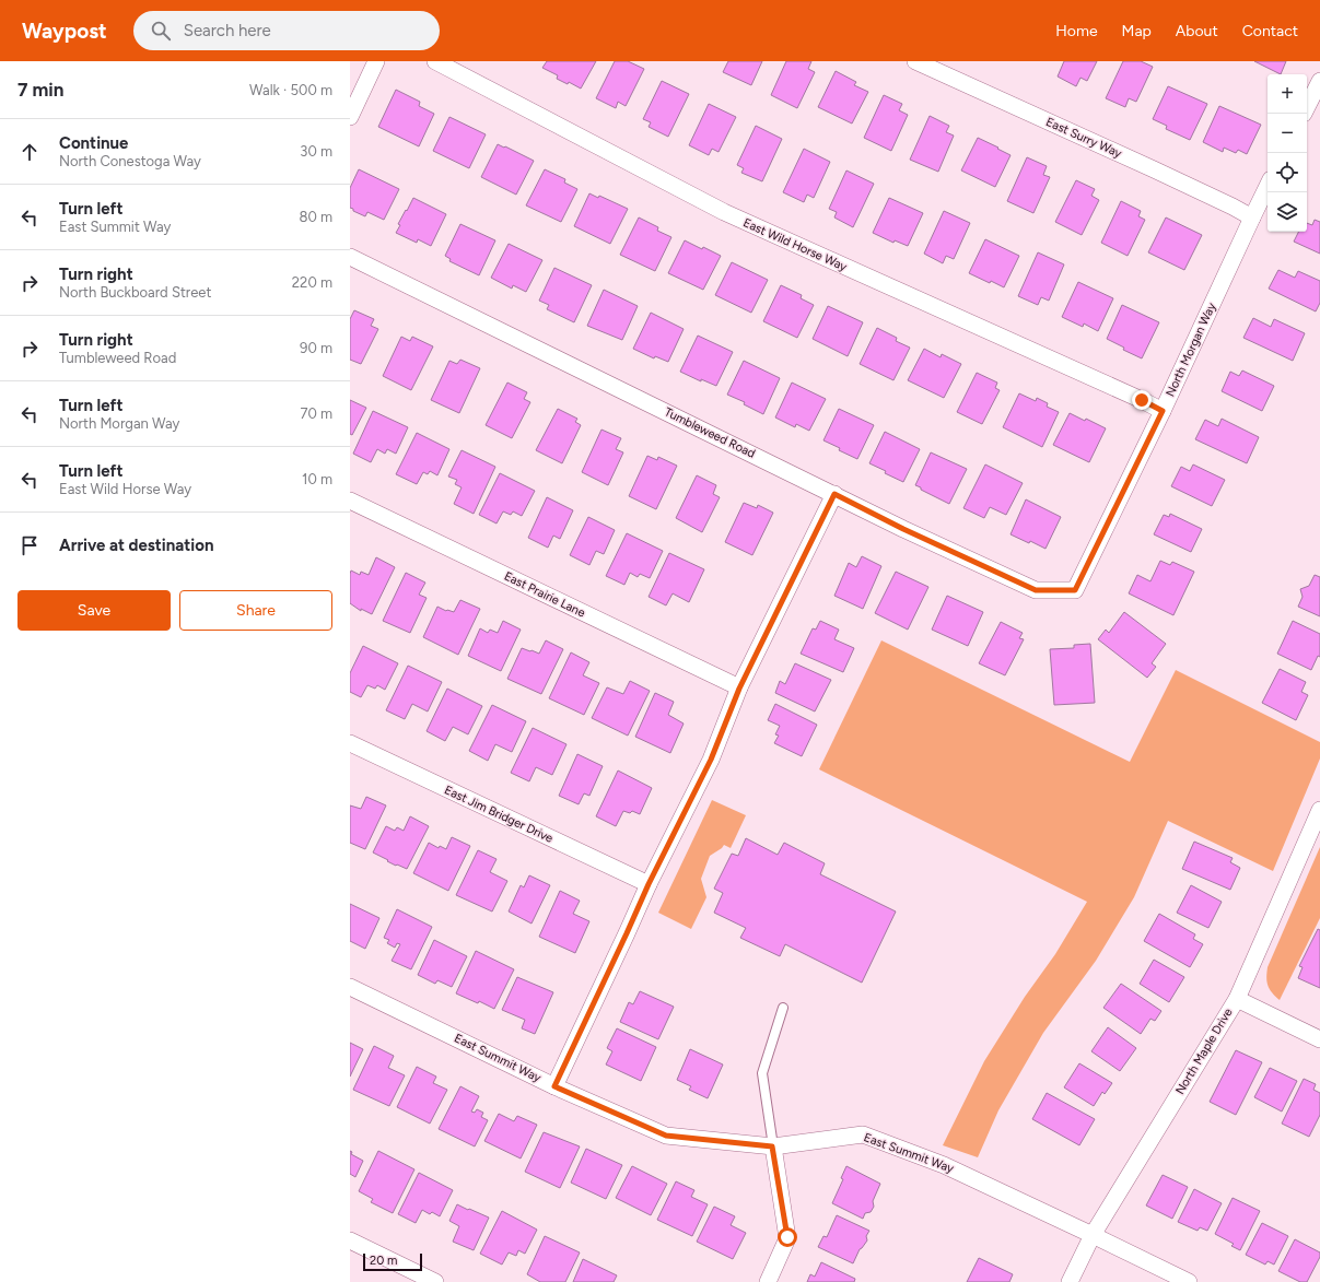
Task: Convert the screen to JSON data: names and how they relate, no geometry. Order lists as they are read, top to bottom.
{
  "streets": {
    "street": [
      "East Surry Way",
      "East Wild Horse Way",
      "North Morgan Way",
      "Tumbleweed Road",
      "East Prairie Lane",
      "East Jim Bridger Drive",
      "North Maple Drive",
      "East Summit Way"
    ]
  },
  "crossings": [
    ["East Surry Way", "North Morgan Way"],
    ["East Wild Horse Way", "North Morgan Way"],
    ["North Morgan Way", "Tumbleweed Road"],
    ["North Maple Drive", "East Summit Way"]
  ],
  "scale_bar": "20 m",
  "page": {
    "header": "Waypost",
    "search": "Search here",
    "nav": [
      "Home",
      "Map",
      "About",
      "Contact"
    ],
    "heading": ["7 min", "Walk · 500 m"],
    "map_buttons": ["+", "−"],
    "list": [
      ["Continue", "North Conestoga Way", "30 m"],
      ["Turn left", "East Summit Way", "80 m"],
      ["Turn right", "North Buckboard Street", "220 m"],
      ["Turn right", "Tumbleweed Road", "90 m"],
      ["Turn left", "North Morgan Way", "70 m"],
      ["Turn left", "East Wild Horse Way", "10 m"],
      "Arrive at destination"
    ],
    "buttons": ["Save", "Share"],
    "scale": "20 m"
  }
}
